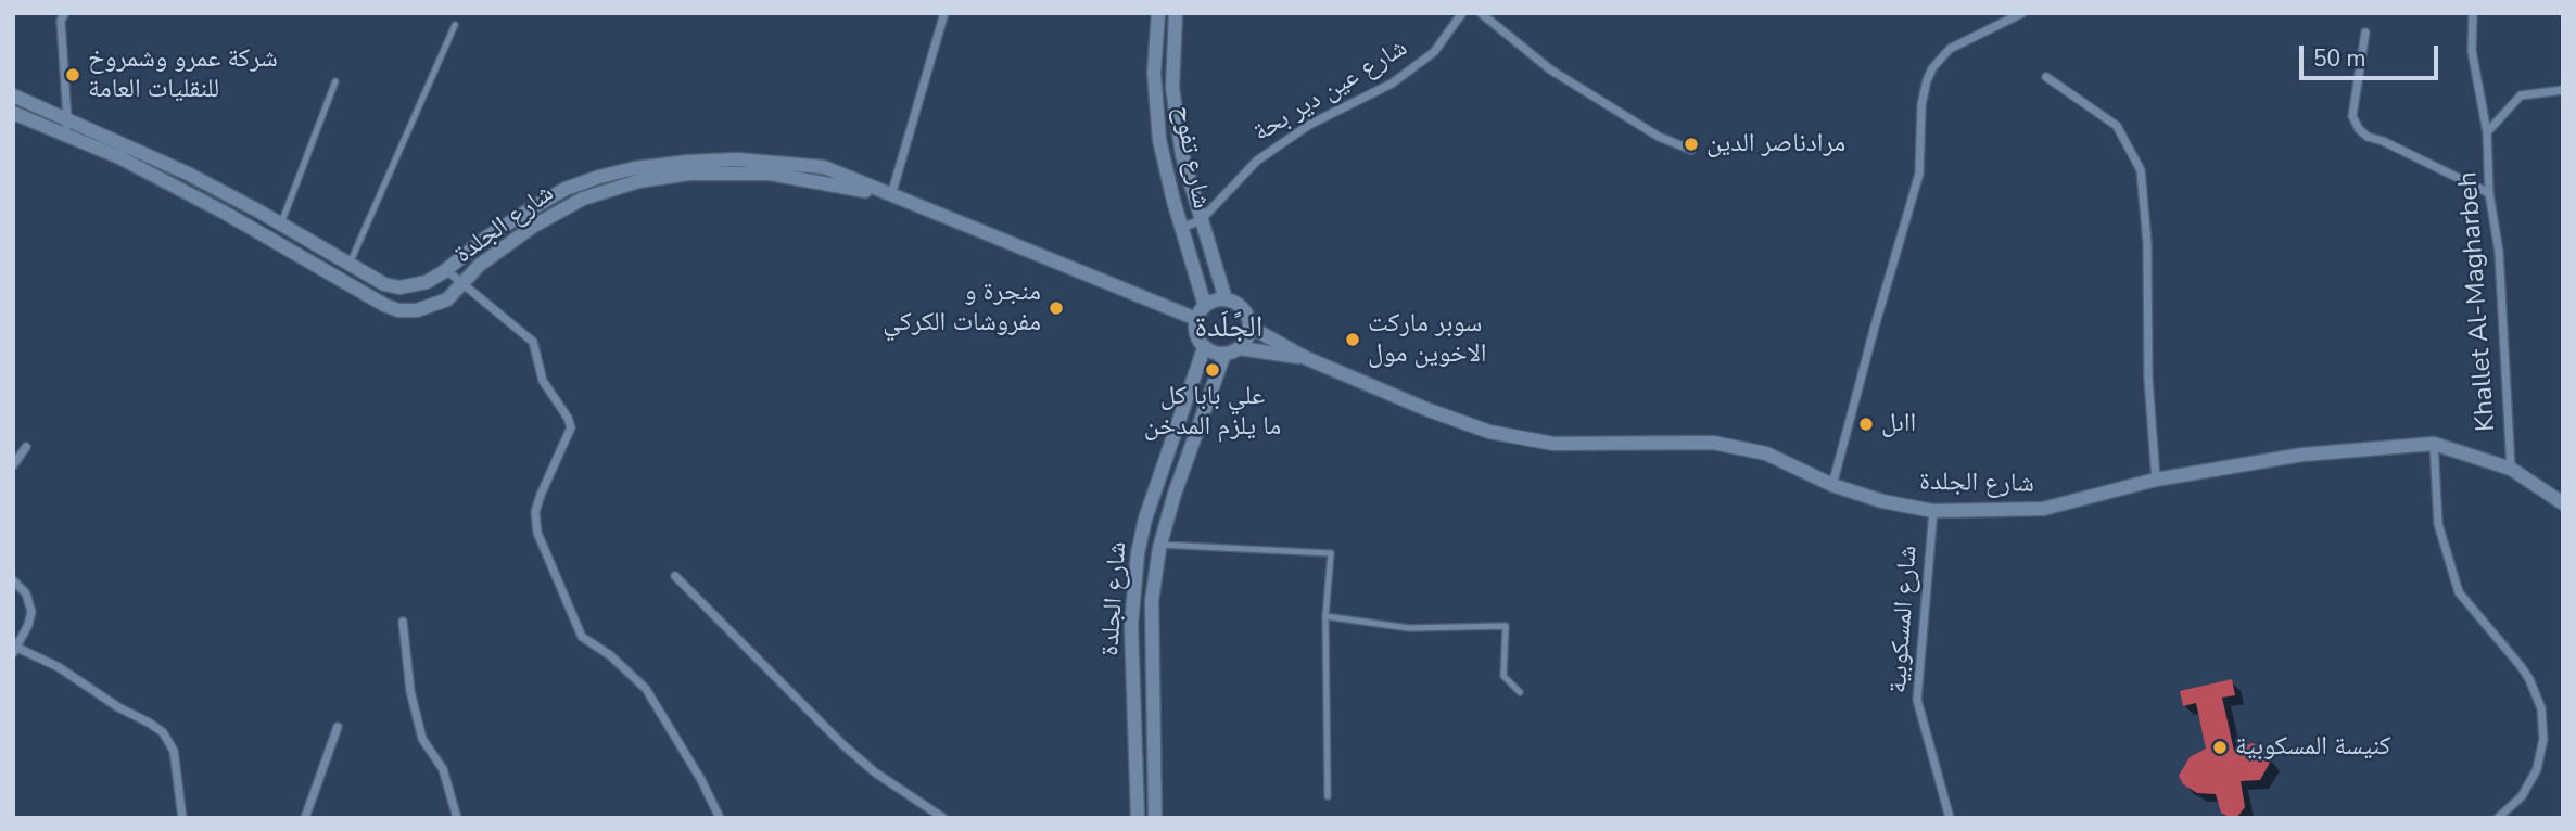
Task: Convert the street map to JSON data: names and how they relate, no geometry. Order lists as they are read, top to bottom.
{
  "streets": {
    "street": [
      "شارع عين دير بحة",
      "شارع تفوح",
      "شارع الجلدة",
      "Khallet Al-Magharbeh",
      "شارع المسكوبية"
    ]
  },
  "crossings": [
    ["شارع عين دير بحة", "شارع تفوح"],
    ["شارع تفوح", "شارع الجلدة"],
    ["شارع الجلدة", "Khallet Al-Magharbeh"],
    ["شارع الجلدة", "شارع المسكوبية"]
  ],
  "districts": ["الجًلَدة"],
  "places": [
    "شركة عمرو وشمروخ للنقليات العامة",
    "مرادناصر الدين",
    "منجرة و مفروشات الكركي",
    "سوبر ماركت الاخوين مول",
    "علي بابا كل ما يلزم المدخن",
    "ااىل",
    "كنيسة المسكوبية"
  ],
  "scale_bar": "50 m"
}
